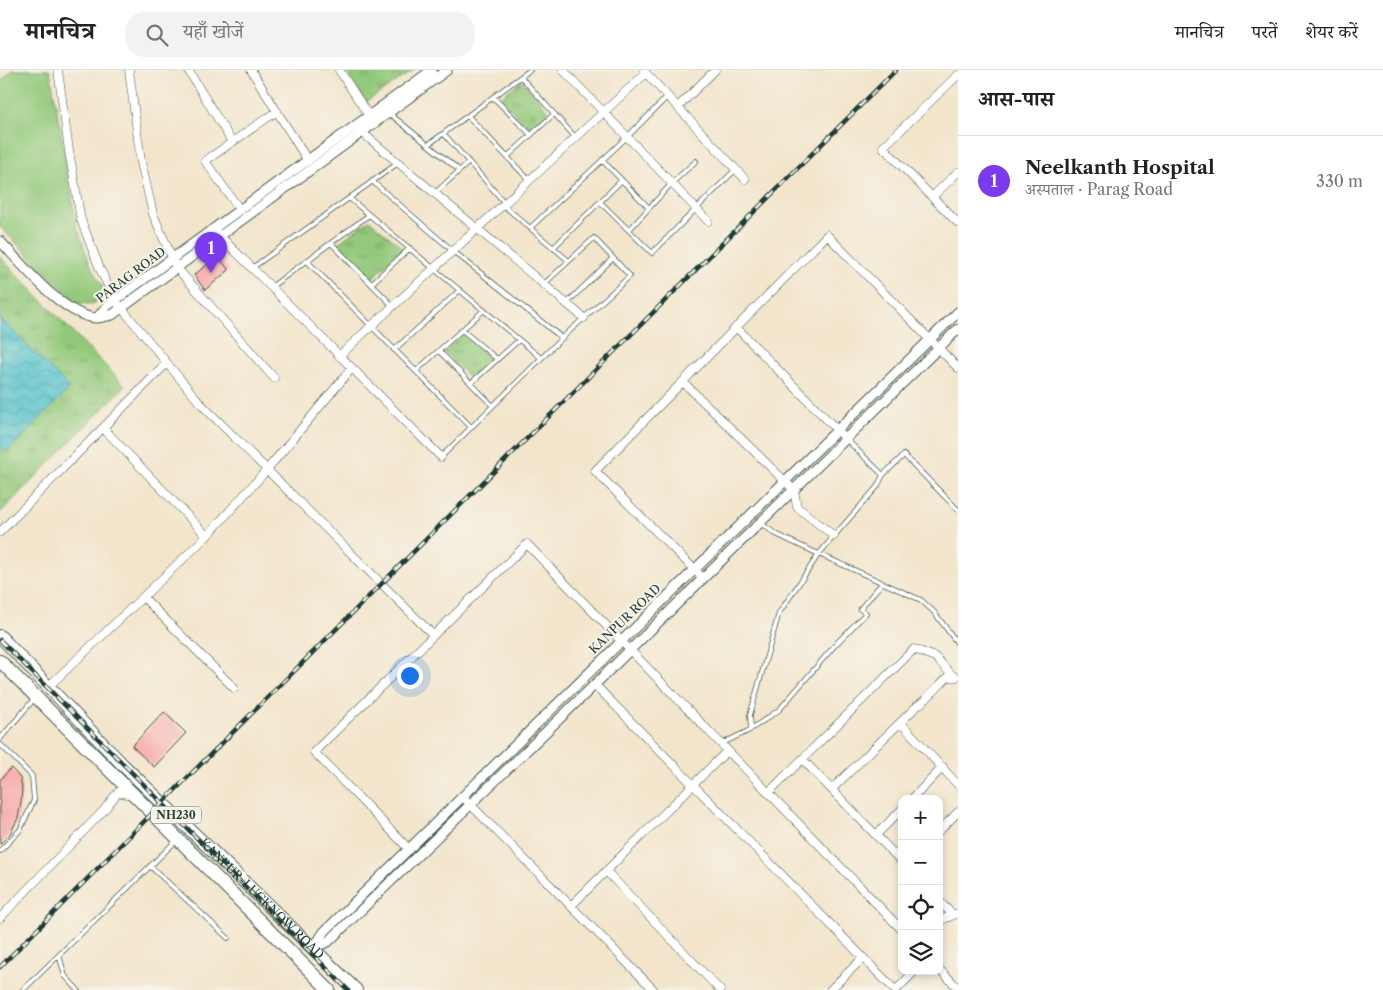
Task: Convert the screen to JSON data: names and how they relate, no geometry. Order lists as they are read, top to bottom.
{
  "streets": {
    "highway": ["NH230", "KANPUR-LUCKNOW ROAD"],
    "street": ["PARAG ROAD", "KANPUR ROAD"]
  },
  "crossings": [
    ["KANPUR ROAD", "KANPUR-LUCKNOW ROAD"]
  ],
  "page": {
    "header": "मानचित्र",
    "search": "यहाँ खोजें",
    "nav": ["मानचित्र", "परतें", "शेयर करें"],
    "heading": "आस-पास",
    "list": [
      {
        "mark": "1",
        "name": "Neelkanth Hospital",
        "note": "अस्पताल · Parag Road",
        "value": "330 m"
      }
    ],
    "pins": "1",
    "map_buttons": ["+", "−"]
  }
}
